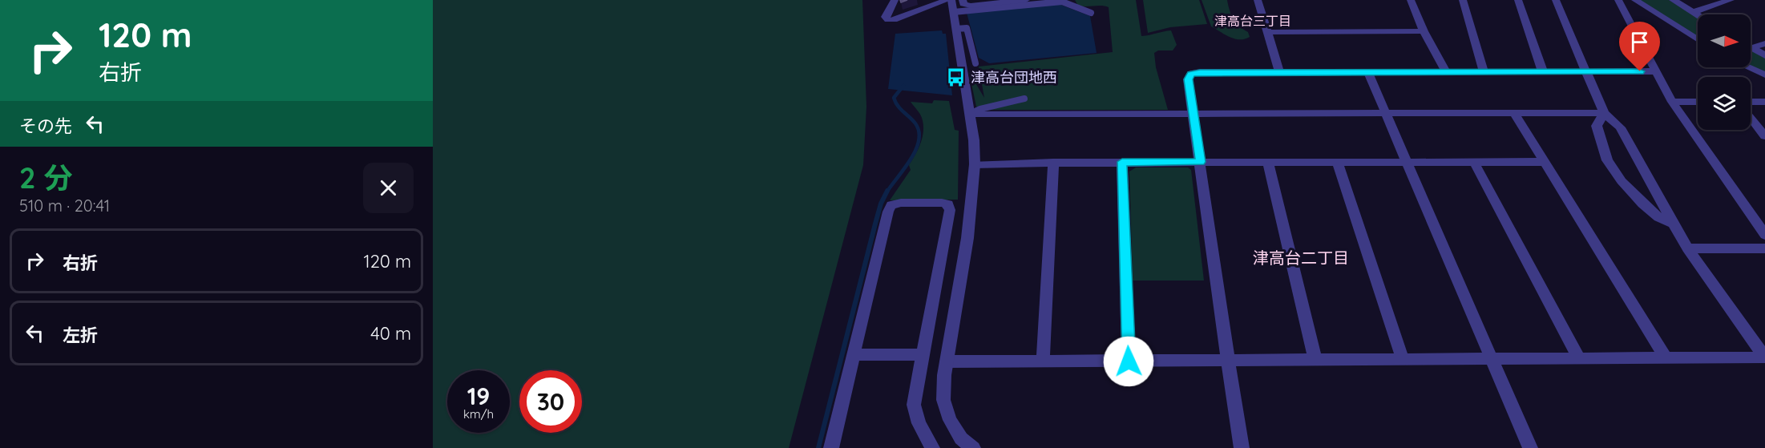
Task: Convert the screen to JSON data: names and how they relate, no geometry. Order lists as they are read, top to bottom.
{
  "districts": ["津高台三丁目", "津高台二丁目"],
  "places": {
    "bus stop": ["津高台団地西"]
  },
  "north": "right",
  "page": {
    "turn": ["120 m", "右折"],
    "then": "その先",
    "heading": ["2 分", "510 m · 20:41"],
    "list": [
      {
        "name": "右折",
        "value": "120 m"
      },
      {
        "name": "左折",
        "value": "40 m"
      }
    ],
    "speed": "19 km/h",
    "limit": "30"
  }
}
